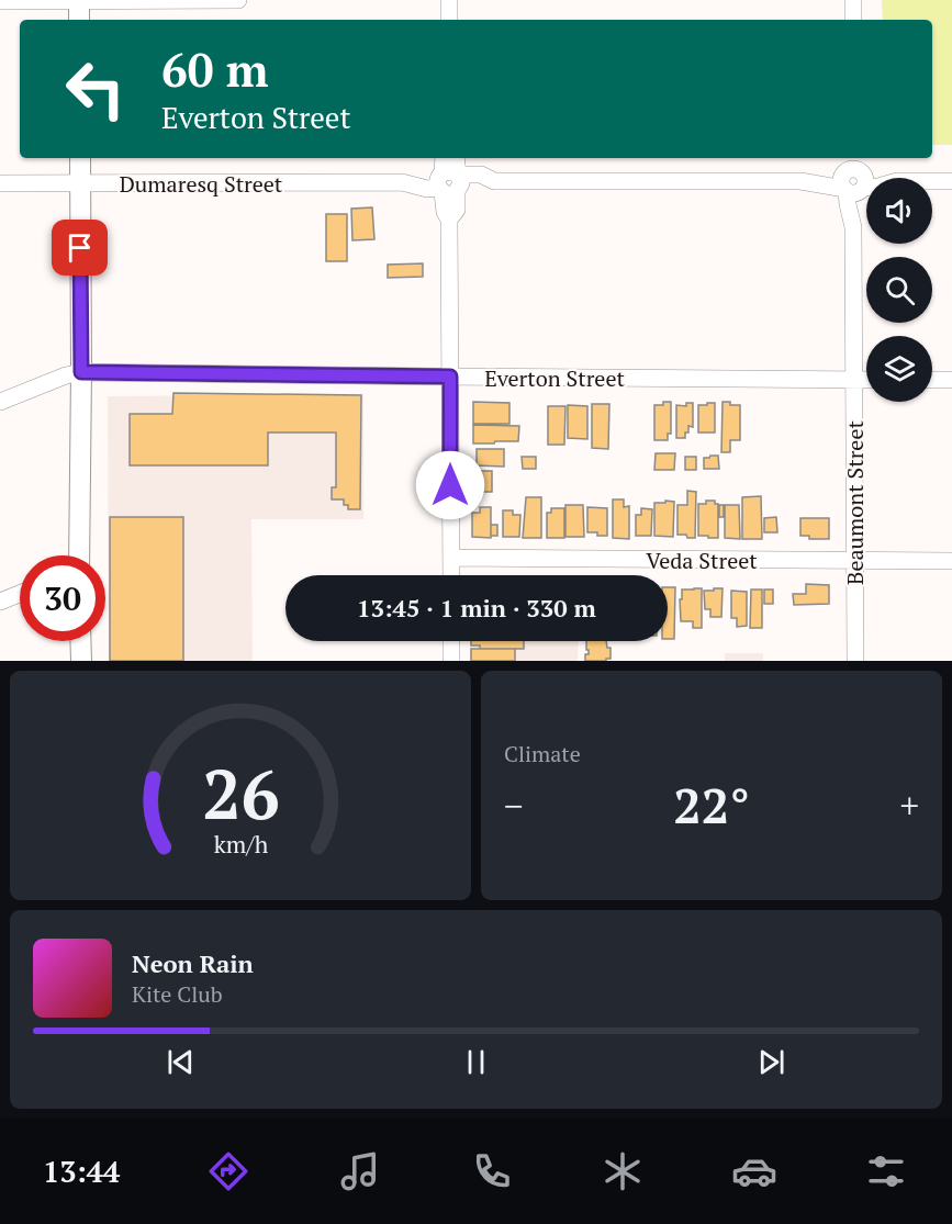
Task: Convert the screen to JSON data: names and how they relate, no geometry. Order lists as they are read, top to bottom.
{
  "streets": {
    "street": [
      "Dumaresq Street",
      "Everton Street",
      "Beaumont Street",
      "Veda Street"
    ]
  },
  "crossings": [
    ["Dumaresq Street", "Beaumont Street"],
    ["Everton Street", "Beaumont Street"],
    ["Beaumont Street", "Veda Street"]
  ],
  "page": {
    "turn": ["60 m", "Everton Street"],
    "limit": "30",
    "trip": "13:45 · 1 min · 330 m",
    "tile": "Climate",
    "heat": ["−", "22°", "+"],
    "song": ["Neon Rain", "Kite Club"],
    "tabs": "13:44",
    "gauge": ["26", "km/h"]
  }
}
